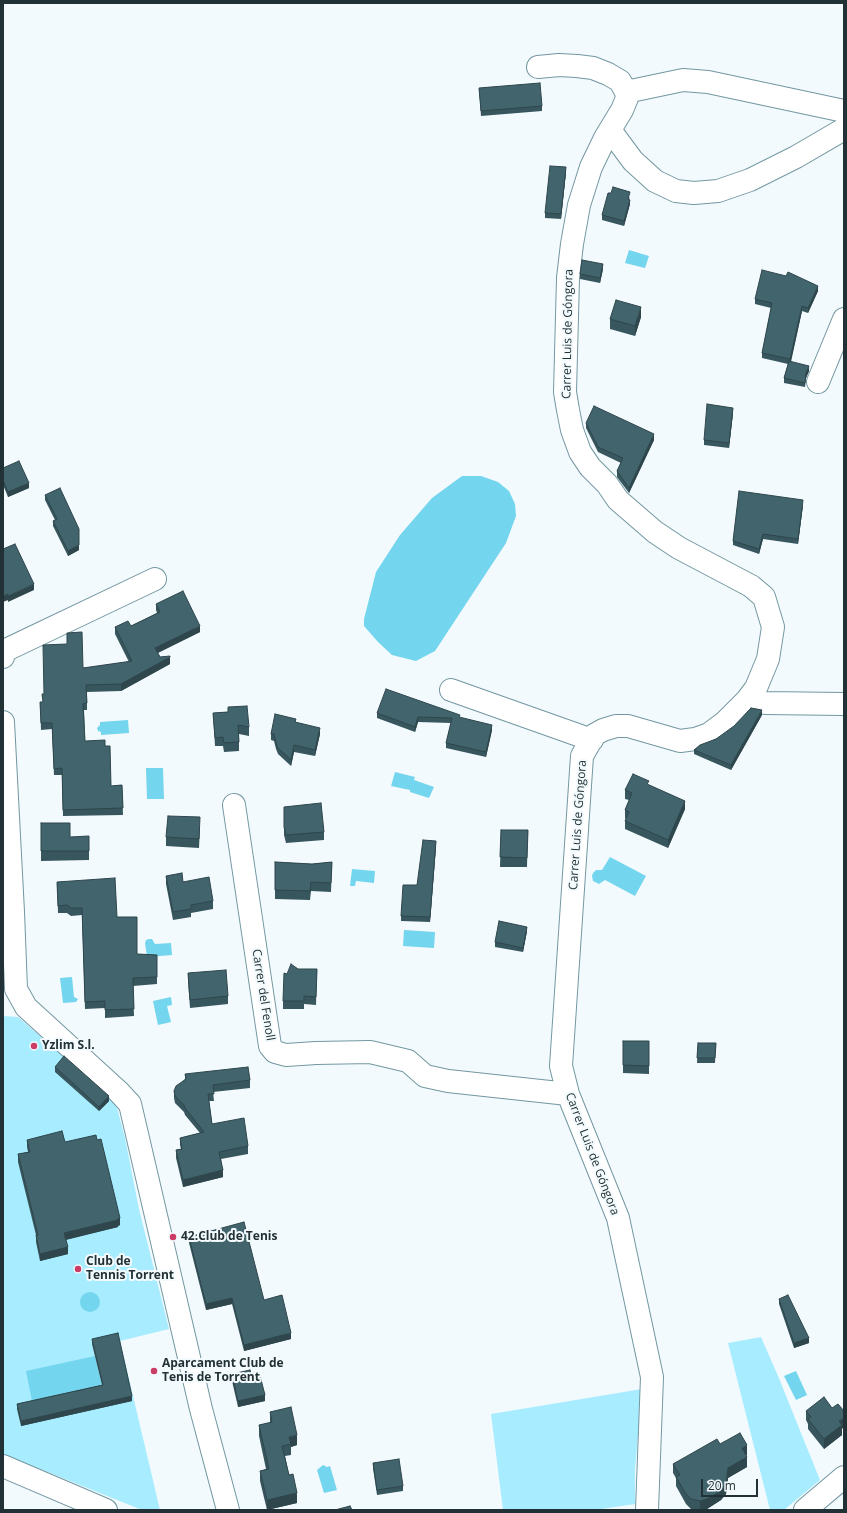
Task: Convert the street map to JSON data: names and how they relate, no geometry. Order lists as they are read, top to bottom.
{
  "streets": {
    "street": ["Carrer Luis de Góngora", "Carrer del Fenoll"]
  },
  "crossings": [
    ["Carrer Luis de Góngora", "Carrer del Fenoll"]
  ],
  "places": [
    "Yzlim S.l.",
    "42.Club de Tenis",
    "Club de Tennis Torrent",
    "Aparcament Club de Tenis de Torrent"
  ],
  "scale_bar": "20 m"
}
